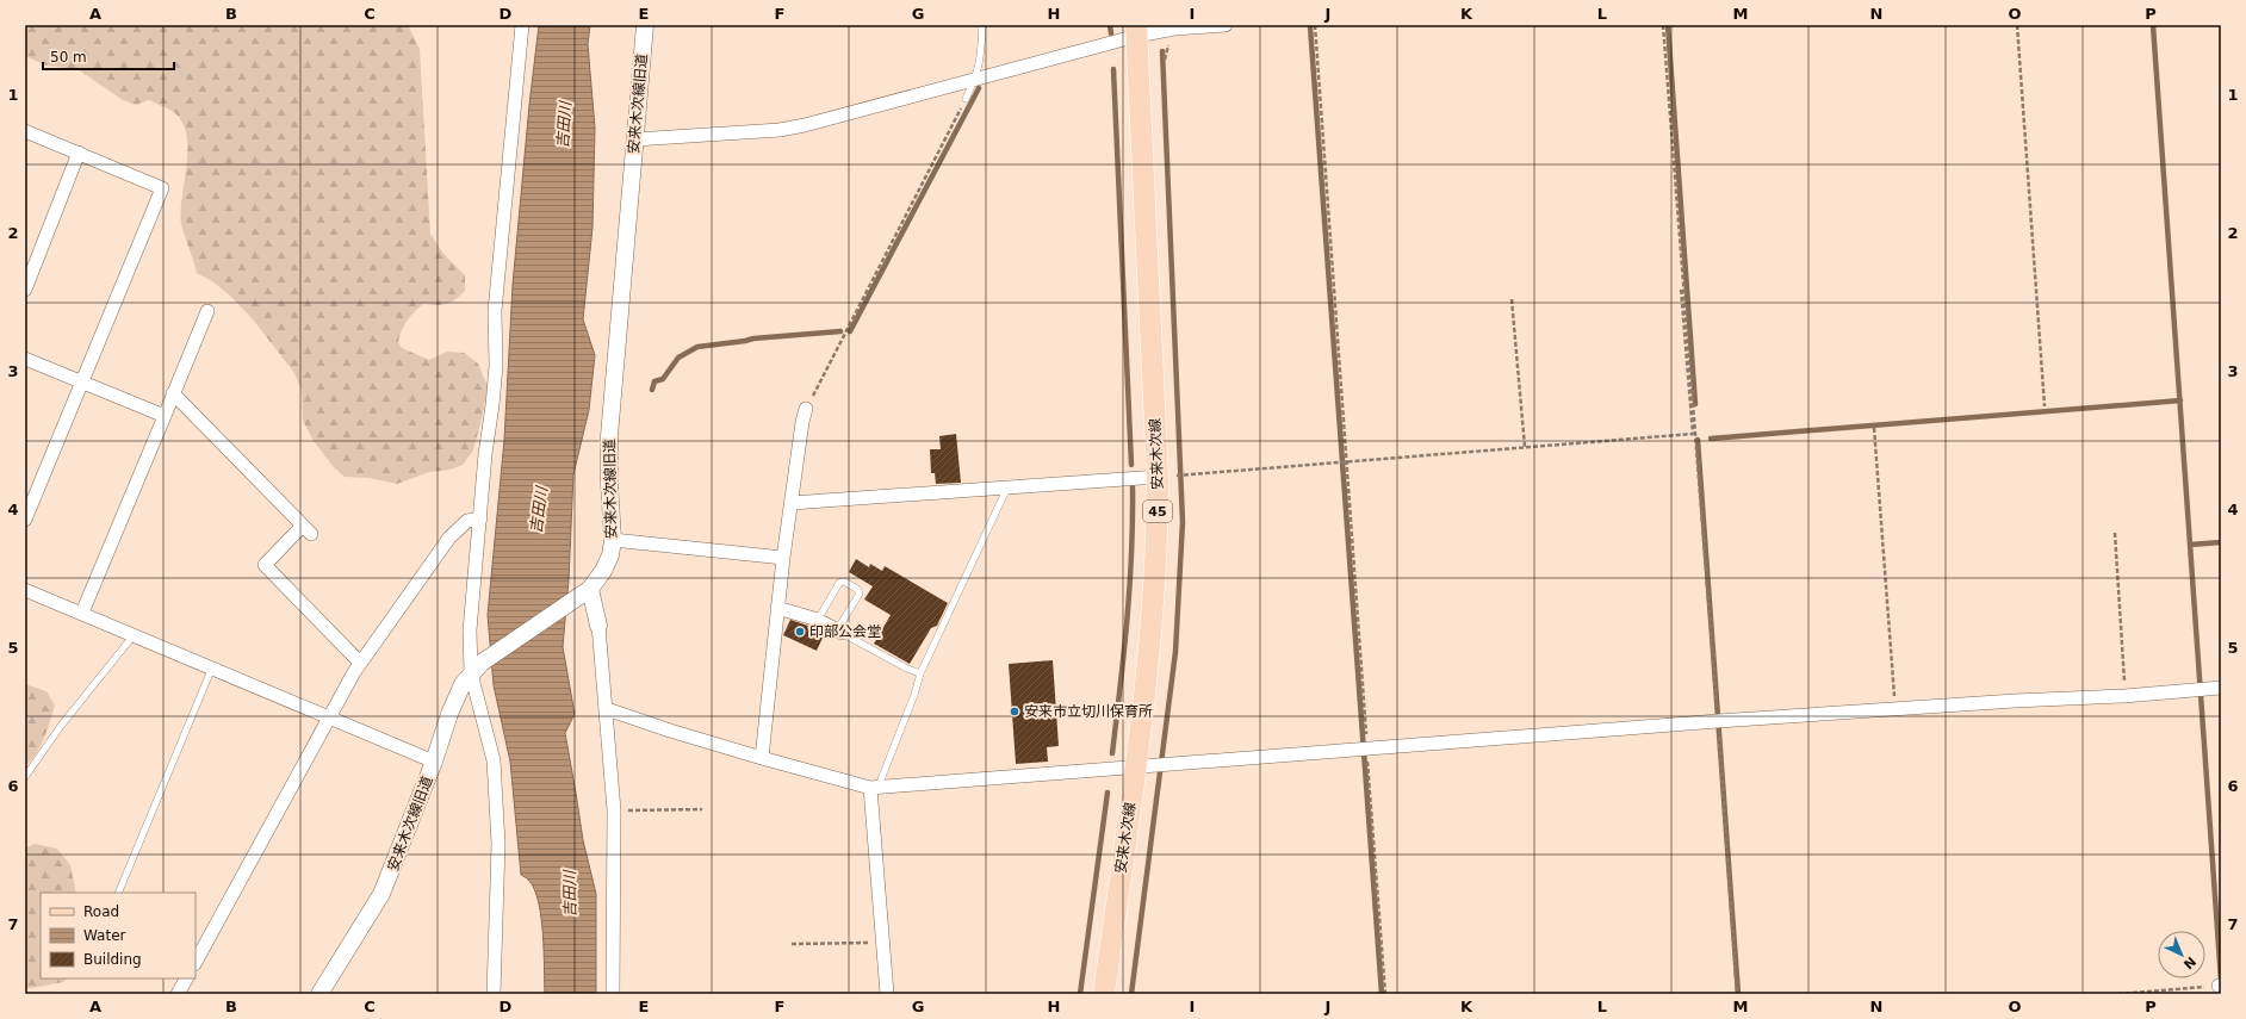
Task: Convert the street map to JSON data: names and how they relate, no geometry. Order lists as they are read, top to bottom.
{
  "streets": {
    "main road": ["安来木次線", "45"],
    "street": ["安来木次線旧道"]
  },
  "water": ["吉田川"],
  "places": ["印部公会堂", "安来市立切川保育所"],
  "legend": ["Road", "Water", "Building"],
  "scale_bar": "50 m",
  "north": "bottom right",
  "grid": {
    "columns": [
      "A",
      "B",
      "C",
      "D",
      "E",
      "F",
      "G",
      "H",
      "I",
      "J",
      "K",
      "L",
      "M",
      "N",
      "O",
      "P"
    ],
    "rows": [
      "1",
      "2",
      "3",
      "4",
      "5",
      "6",
      "7"
    ]
  }
}
